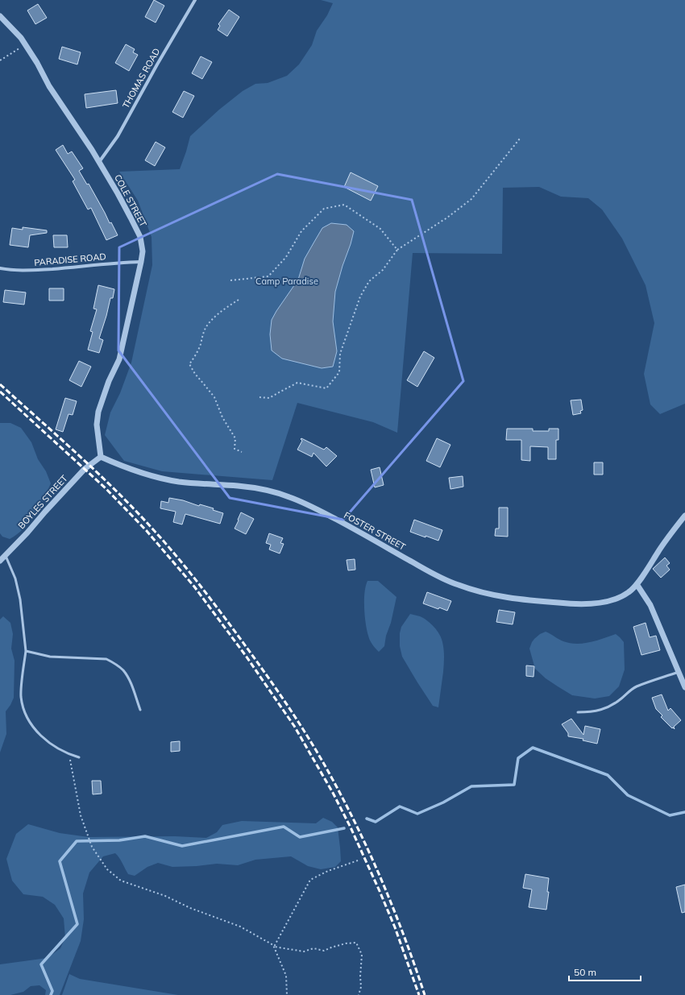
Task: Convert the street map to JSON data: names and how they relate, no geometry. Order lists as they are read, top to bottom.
{
  "streets": {
    "street": [
      "THOMAS ROAD",
      "COLE STREET",
      "PARADISE ROAD",
      "BOYLES STREET",
      "FOSTER STREET"
    ]
  },
  "crossings": [
    ["THOMAS ROAD", "COLE STREET"],
    ["COLE STREET", "PARADISE ROAD"],
    ["COLE STREET", "BOYLES STREET"],
    ["COLE STREET", "FOSTER STREET"],
    ["BOYLES STREET", "FOSTER STREET"]
  ],
  "parks": ["Camp Paradise"],
  "scale_bar": "50 m"
}
